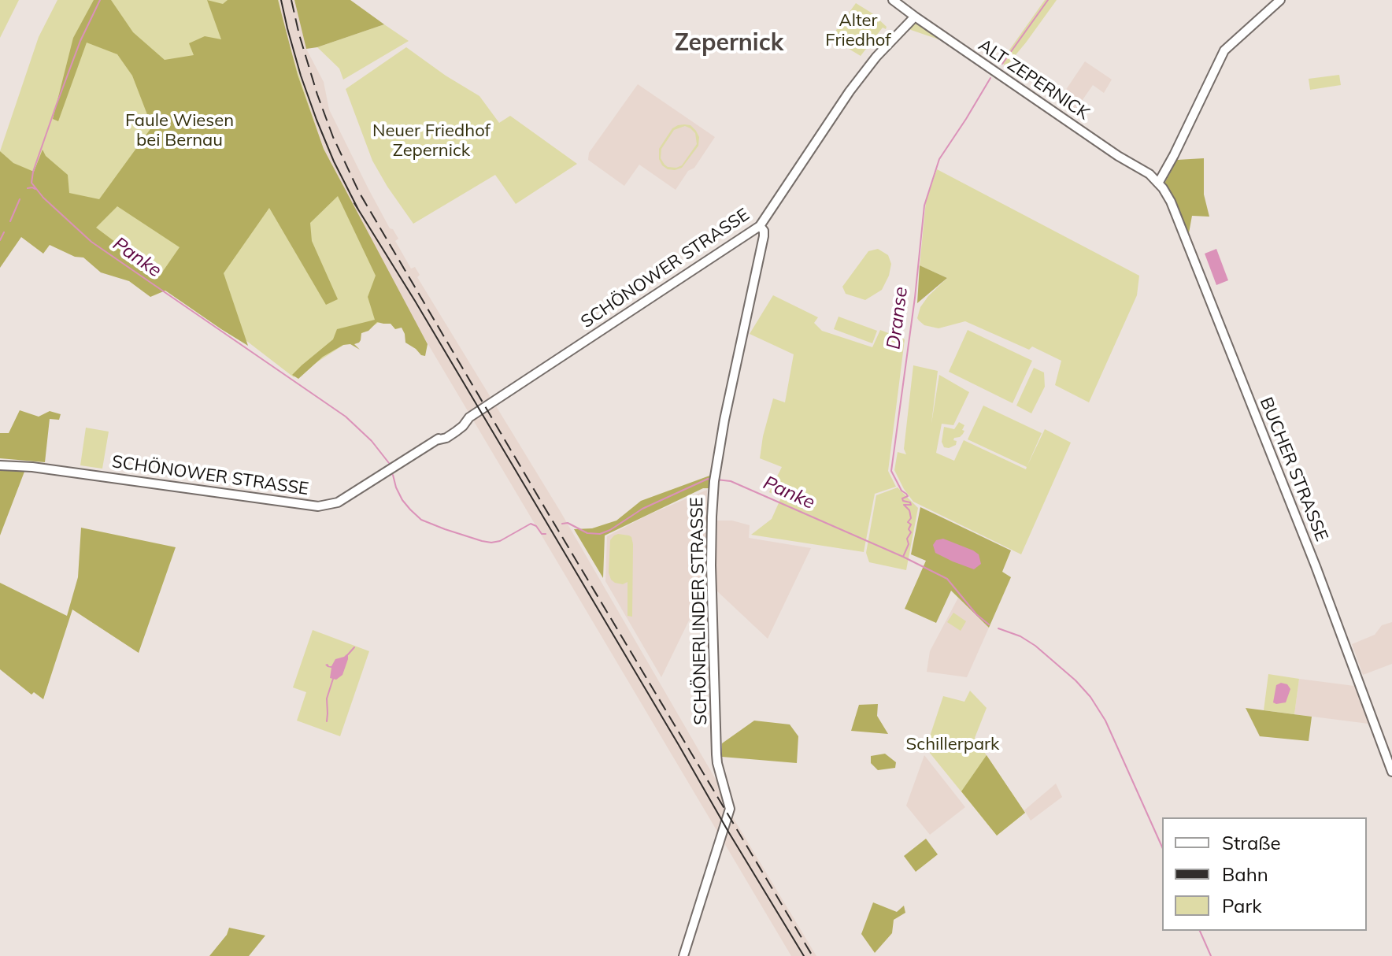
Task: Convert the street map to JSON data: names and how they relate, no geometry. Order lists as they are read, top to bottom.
{
  "streets": {
    "street": [
      "ALT ZEPERNICK",
      "SCHÖNOWER STRASSE",
      "BUCHER STRASSE",
      "SCHÖNERLINDER STRASSE"
    ]
  },
  "crossings": [
    ["ALT ZEPERNICK", "SCHÖNOWER STRASSE"],
    ["ALT ZEPERNICK", "BUCHER STRASSE"],
    ["SCHÖNOWER STRASSE", "SCHÖNERLINDER STRASSE"]
  ],
  "districts": ["Zepernick"],
  "water": ["Panke", "Dranse"],
  "parks": [
    "Alter Friedhof",
    "Faule Wiesen bei Bernau",
    "Neuer Friedhof Zepernick",
    "Schillerpark"
  ],
  "legend": ["Straße", "Bahn", "Park"]
}
